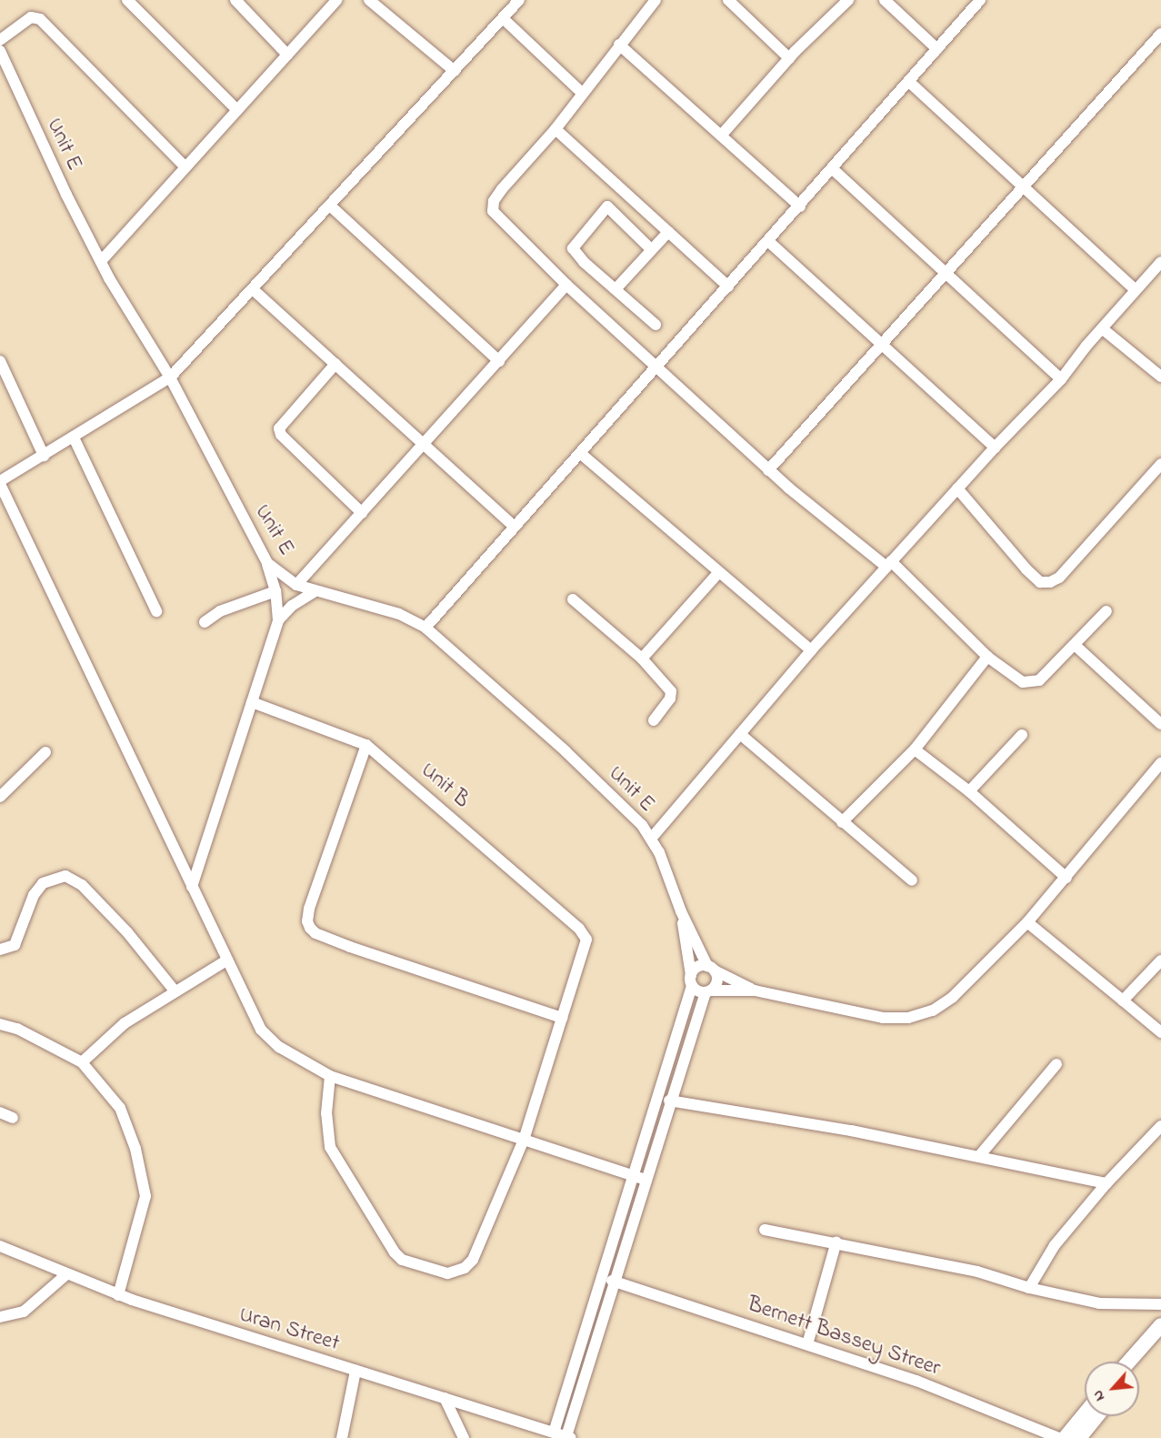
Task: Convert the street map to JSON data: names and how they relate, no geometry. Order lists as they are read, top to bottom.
{
  "streets": {
    "street": [
      "Unit E",
      "Unit B",
      "Uran Street",
      "Bernett Bassey Streer"
    ]
  },
  "north": "bottom left"
}
